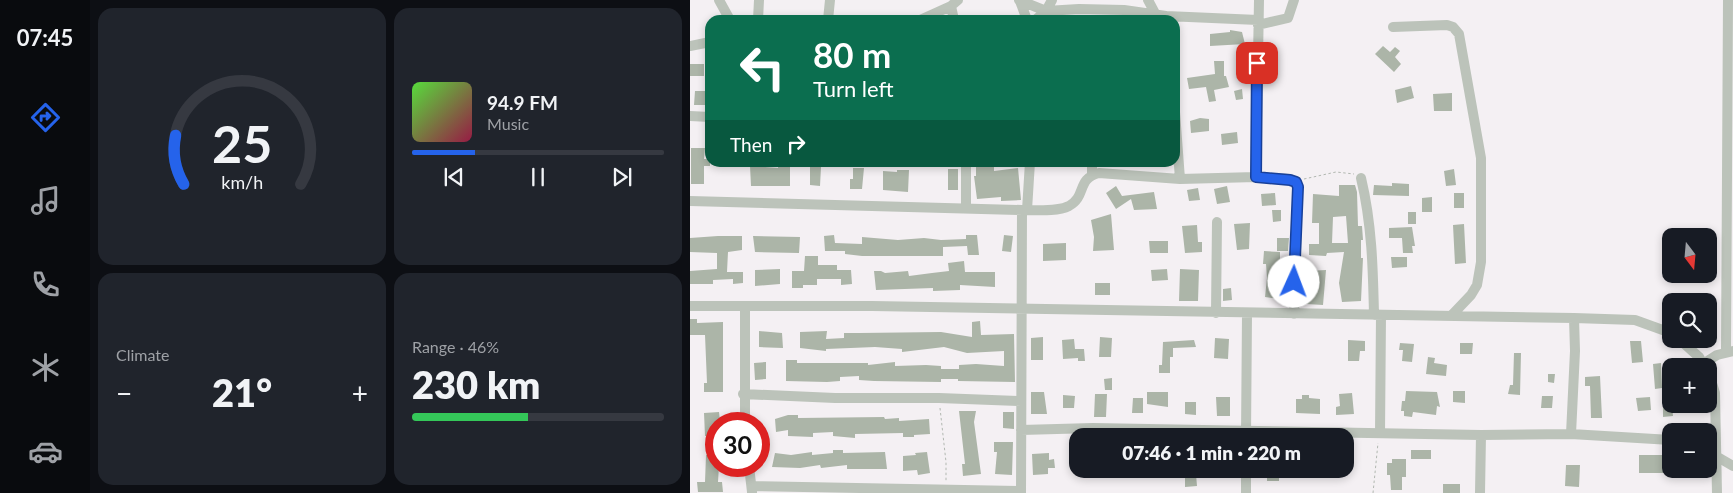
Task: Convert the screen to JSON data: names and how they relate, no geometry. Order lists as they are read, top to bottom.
{
  "north": "bottom",
  "page": {
    "tabs": "07:45",
    "turn": ["80 m", "Turn left"],
    "song": ["94.9 FM", "Music"],
    "then": "Then",
    "map_buttons": ["+", "−"],
    "tile": [
      "Climate",
      ["Range · 46%", "230 km"]
    ],
    "heat": ["−", "21°", "+"],
    "limit": "30",
    "trip": "07:46 · 1 min · 220 m",
    "gauge": ["25", "km/h"]
  }
}
